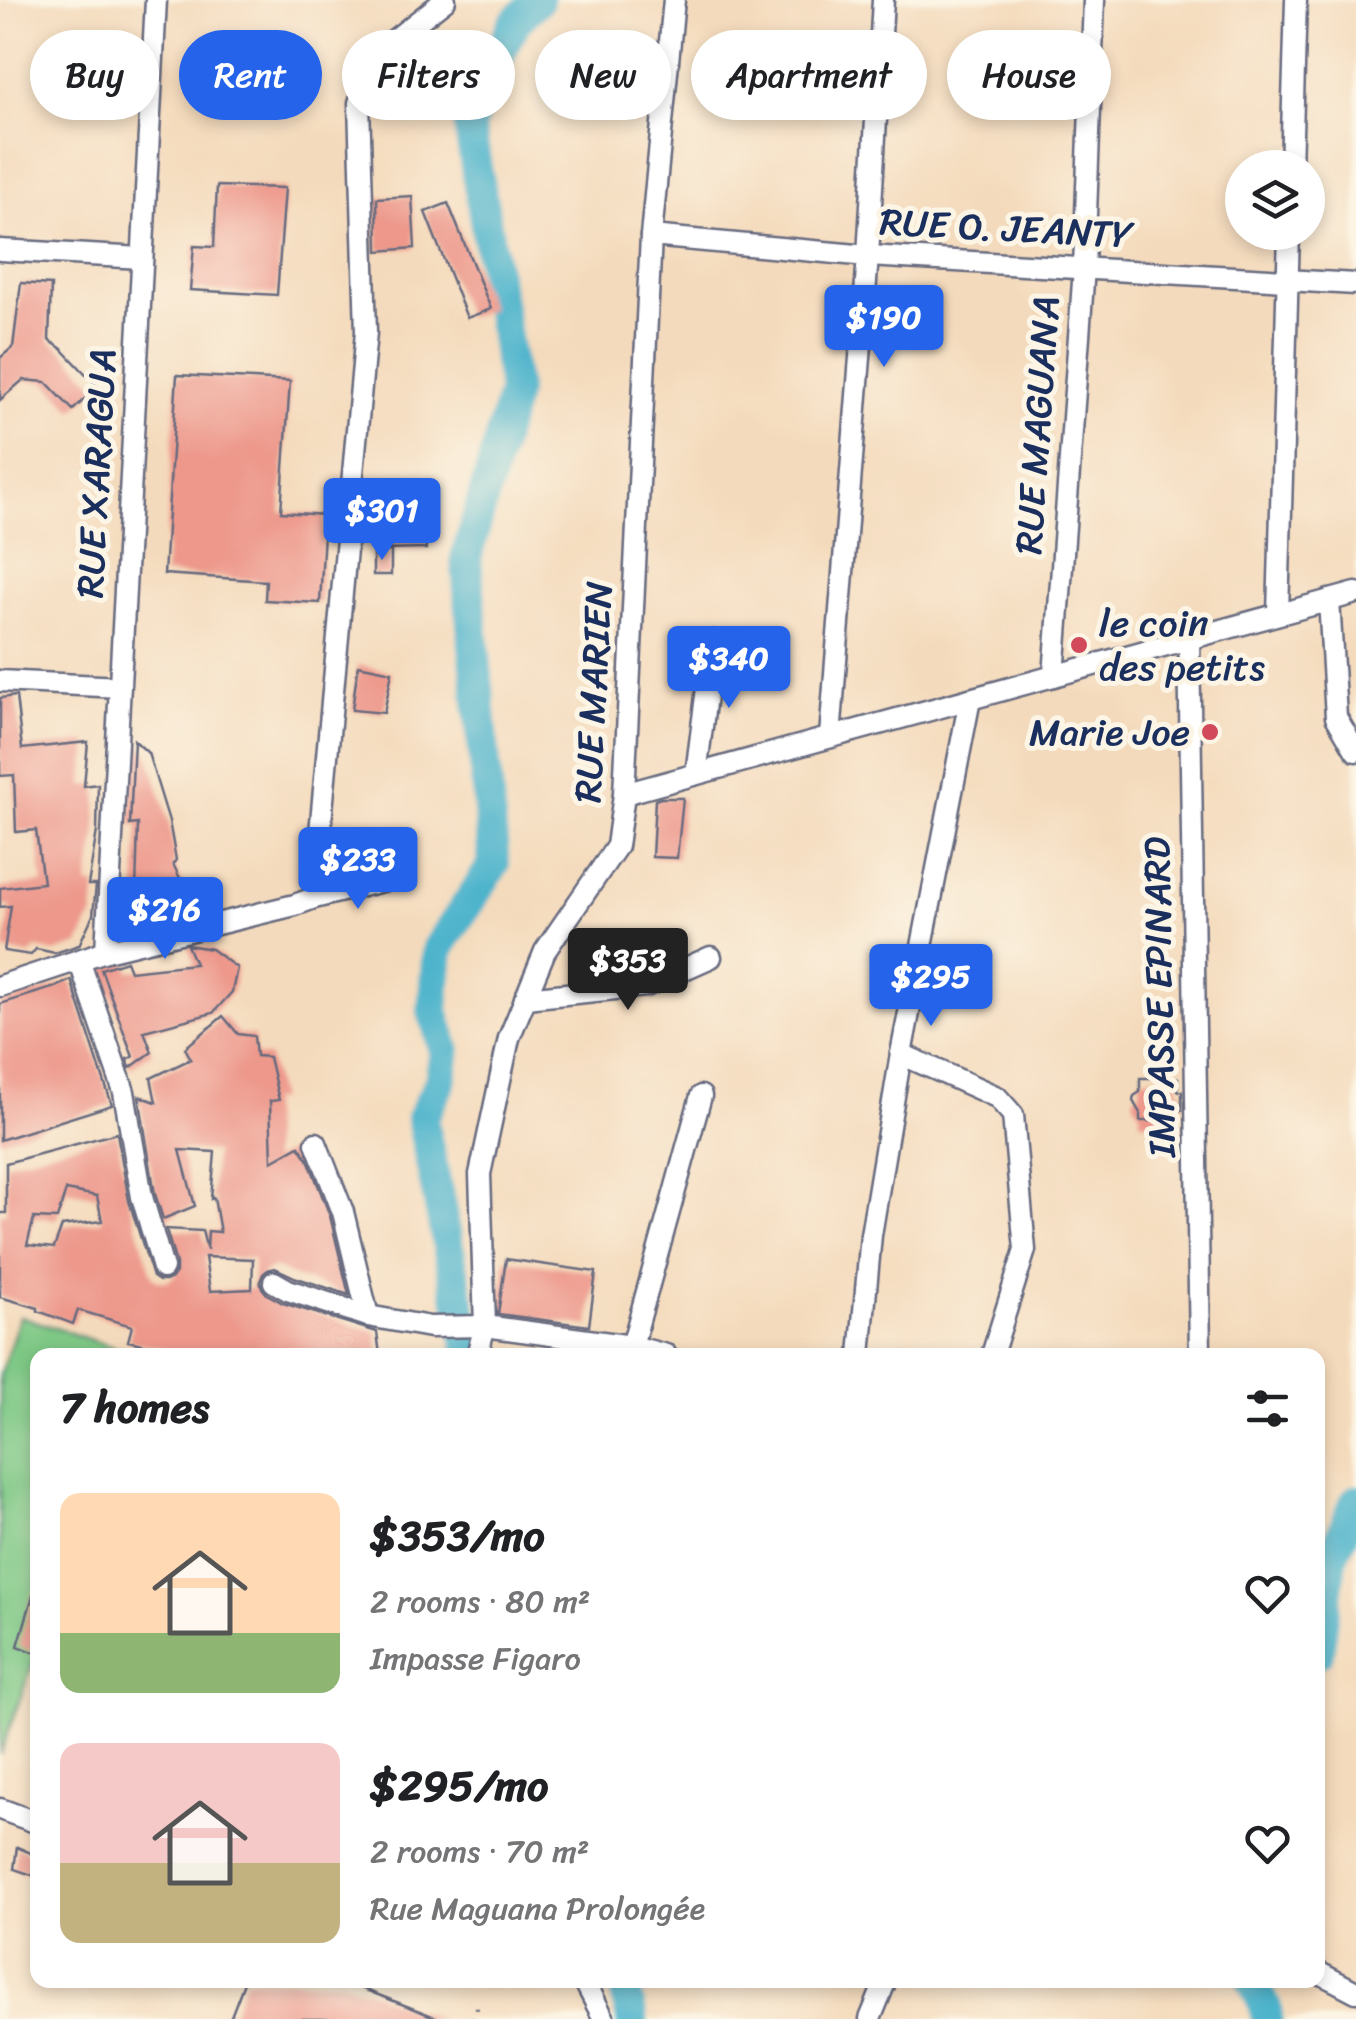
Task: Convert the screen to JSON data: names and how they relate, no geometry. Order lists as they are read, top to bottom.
{
  "streets": {
    "street": [
      "RUE O. JEANTY",
      "RUE MAGUANA",
      "RUE XARAGUA",
      "RUE MARIEN",
      "IMPASSE EPINARD"
    ]
  },
  "crossings": [
    ["RUE O. JEANTY", "RUE MAGUANA"],
    ["RUE O. JEANTY", "RUE MARIEN"]
  ],
  "places": ["le coin des petits", "Marie Joe"],
  "page": {
    "chip": [
      "Buy",
      "Rent",
      "Filters",
      "New",
      "Apartment",
      "House"
    ],
    "price": [
      "$190",
      "$301",
      "$340",
      "$233",
      "$216",
      "$353",
      "$295"
    ],
    "heading": "7 homes",
    "list": [
      {
        "name": "$353/mo",
        "note": "2 rooms · 80 m² · Impasse Figaro"
      },
      {
        "name": "$295/mo",
        "note": "2 rooms · 70 m² · Rue Maguana Prolongée"
      }
    ]
  }
}
